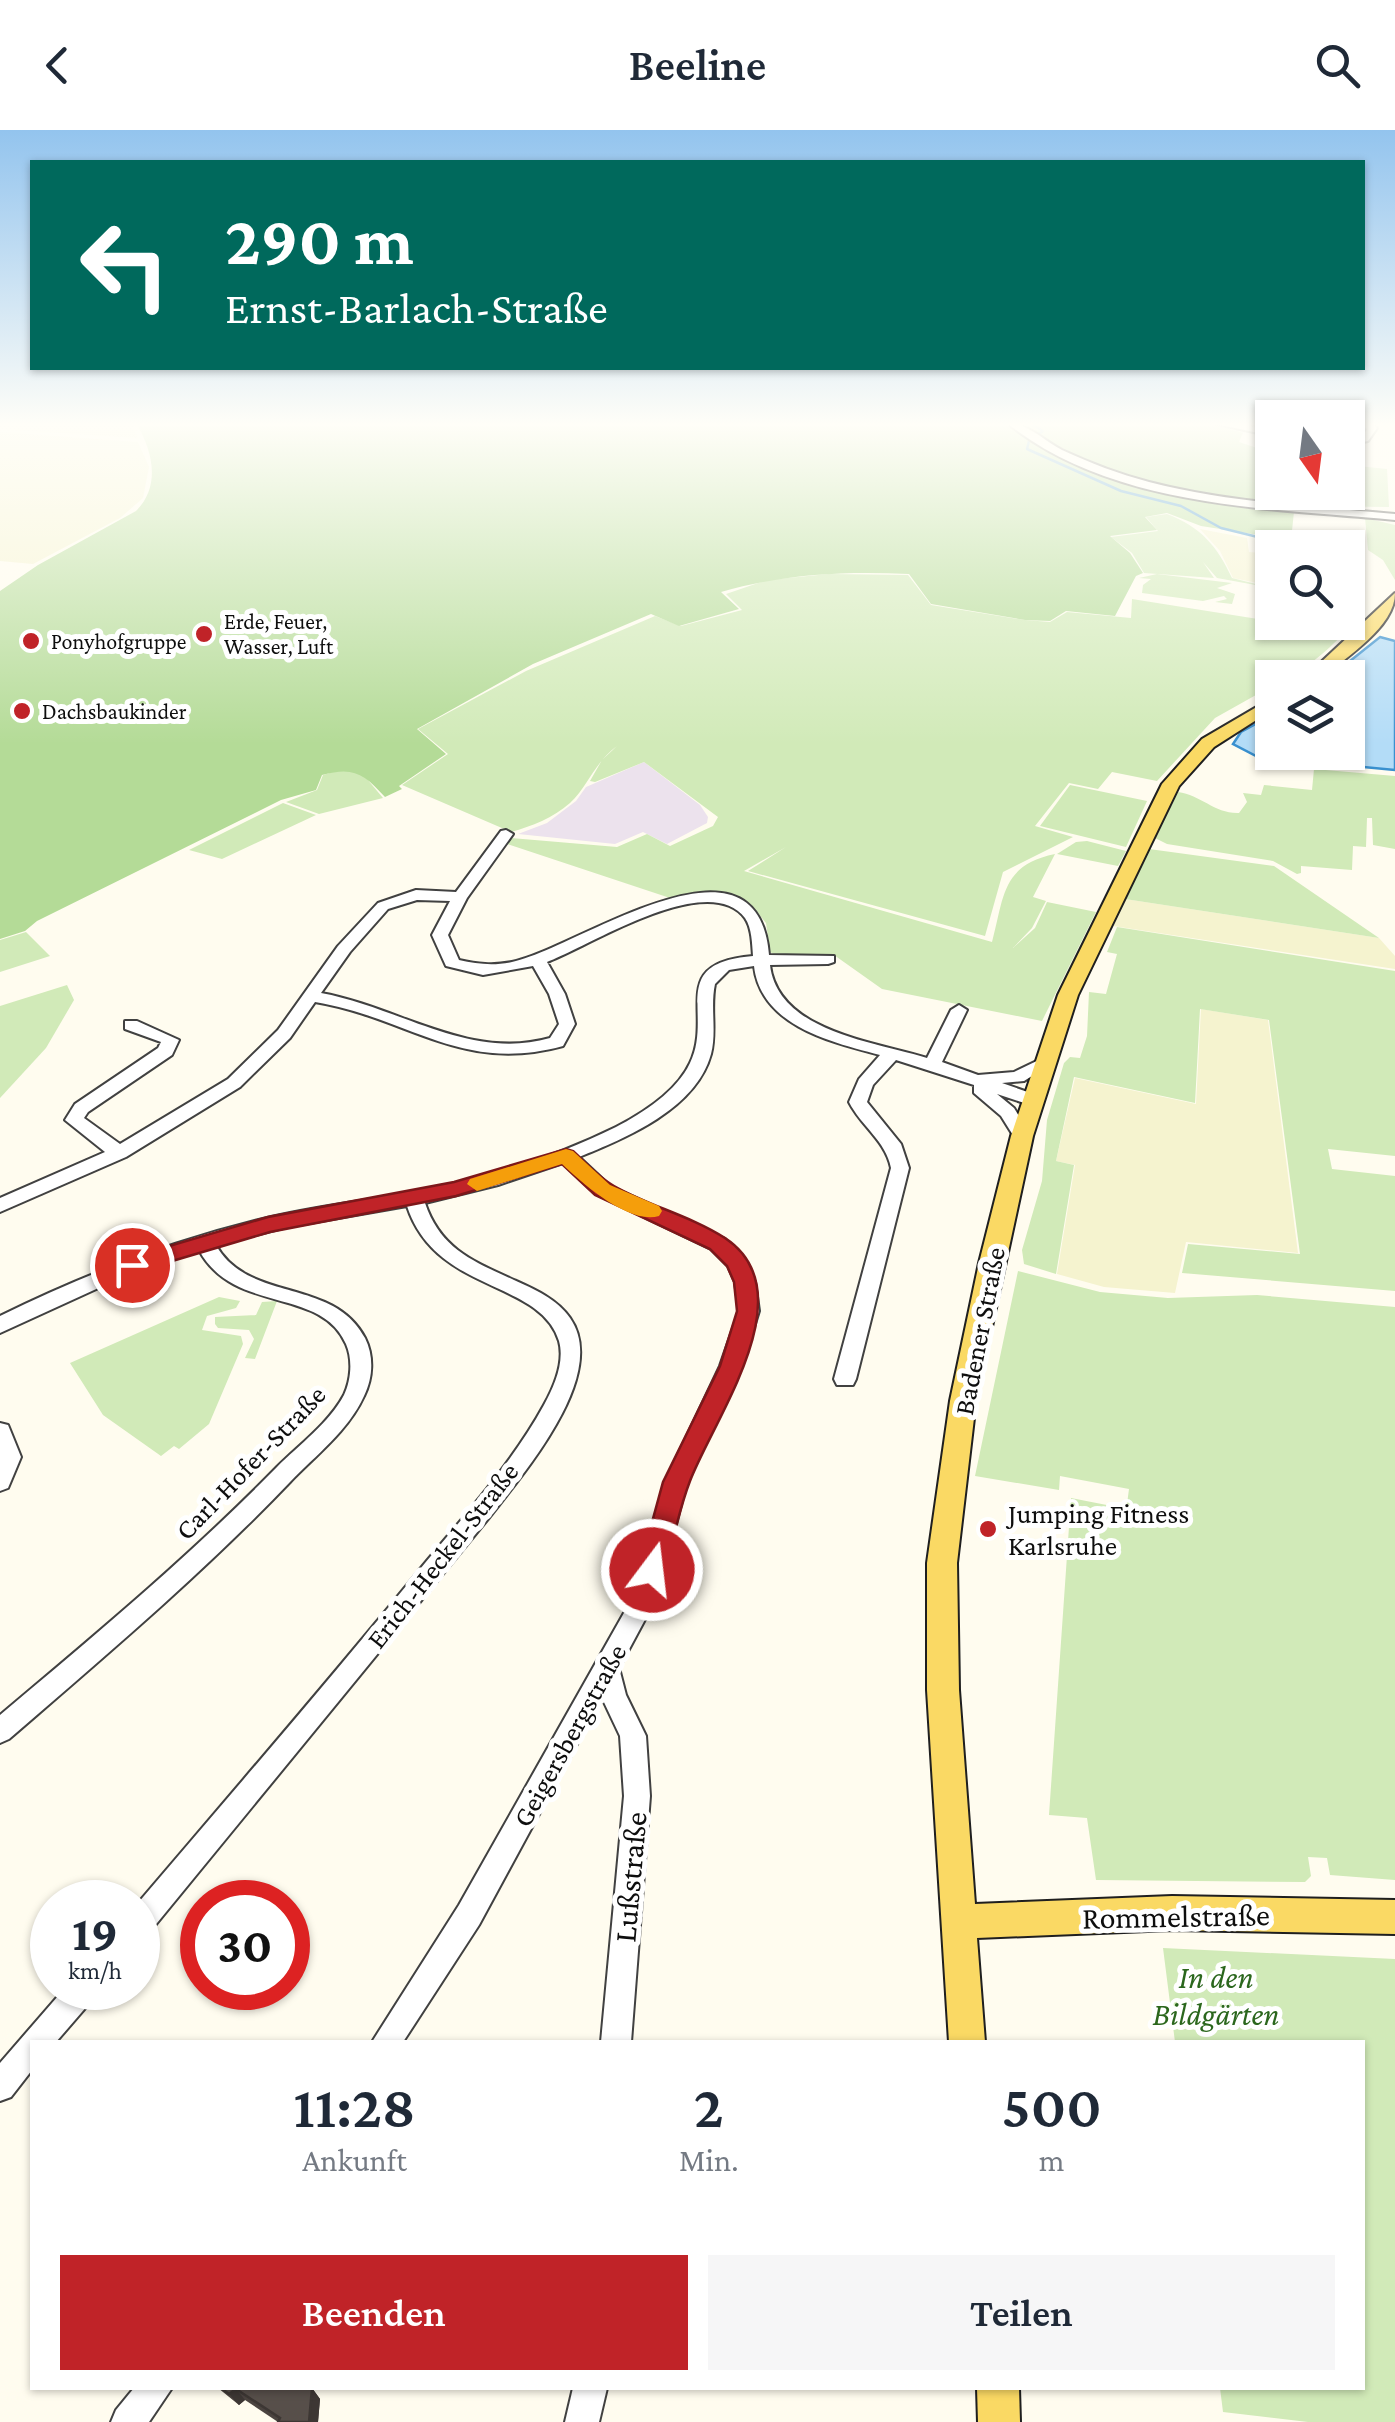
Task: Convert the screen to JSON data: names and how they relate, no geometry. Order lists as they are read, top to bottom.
{
  "streets": {
    "main road": ["Badener Straße", "Rommelstraße"],
    "street": [
      "Carl-Hofer-Straße",
      "Erich-Heckel-Straße",
      "Geigersbergstraße",
      "Lußstraße"
    ]
  },
  "crossings": [
    ["Badener Straße", "Rommelstraße"],
    ["Geigersbergstraße", "Lußstraße"]
  ],
  "parks": ["In den Bildgärten"],
  "places": [
    "Erde, Feuer, Wasser, Luft",
    "Ponyhofgruppe",
    "Dachsbaukinder",
    "Jumping Fitness Karlsruhe"
  ],
  "north": "bottom",
  "page": {
    "header": "Beeline",
    "turn": ["290 m", "Ernst-Barlach-Straße"],
    "speed": "19 km/h",
    "limit": "30",
    "eta": [
      "11:28",
      "Ankunft",
      "2",
      "Min.",
      "500",
      "m"
    ],
    "buttons": ["Beenden", "Teilen"]
  }
}
